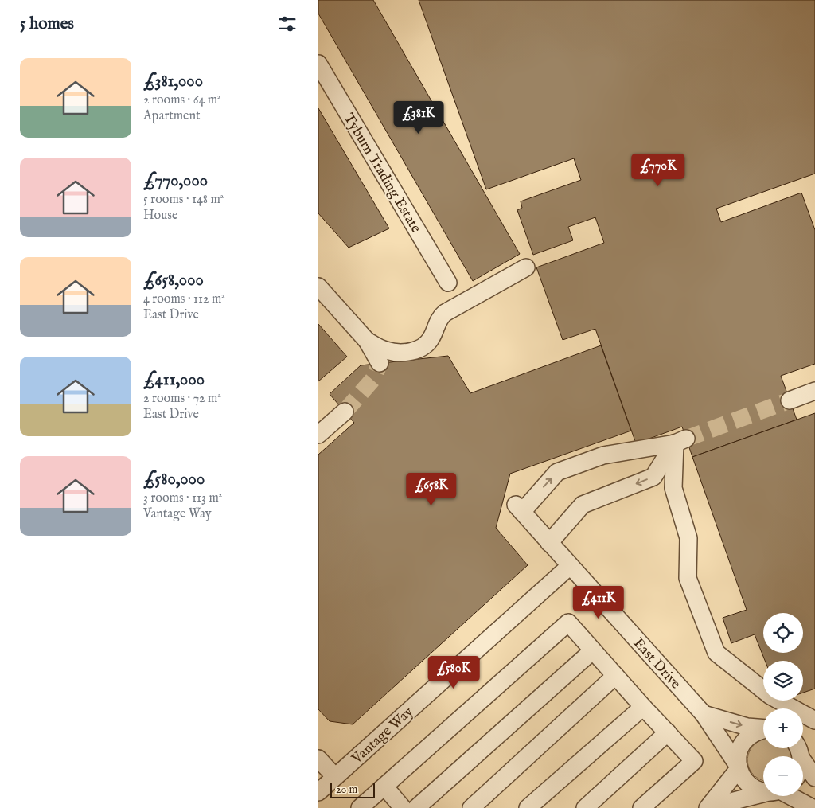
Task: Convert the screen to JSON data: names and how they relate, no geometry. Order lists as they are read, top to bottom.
{
  "streets": {
    "street": ["Tyburn Trading Estate", "East Drive", "Vantage Way"]
  },
  "crossings": [
    ["East Drive", "Vantage Way"]
  ],
  "scale_bar": "20 m",
  "page": {
    "heading": "5 homes",
    "list": [
      {
        "name": "£381,000",
        "note": "2 rooms · 64 m² · Apartment"
      },
      {
        "name": "£770,000",
        "note": "5 rooms · 148 m² · House"
      },
      {
        "name": "£658,000",
        "note": "4 rooms · 112 m² · East Drive"
      },
      {
        "name": "£411,000",
        "note": "2 rooms · 72 m² · East Drive"
      },
      {
        "name": "£580,000",
        "note": "3 rooms · 113 m² · Vantage Way"
      }
    ],
    "price": [
      "£381K",
      "£770K",
      "£658K",
      "£411K",
      "£580K"
    ],
    "map_buttons": ["+", "−"],
    "scale": "20 m"
  }
}
